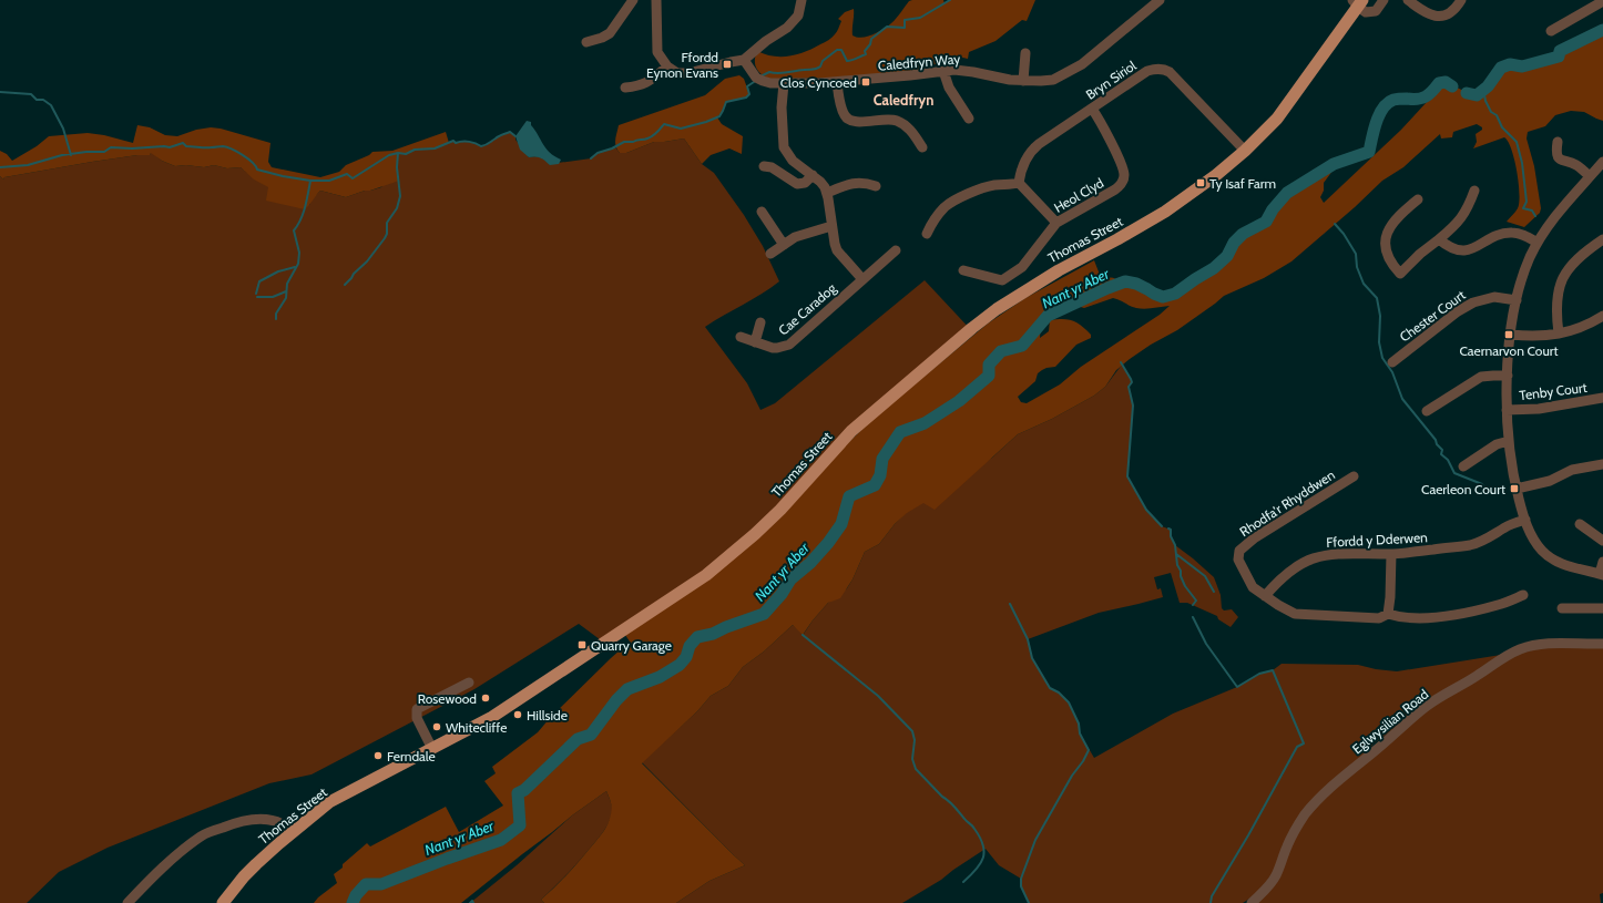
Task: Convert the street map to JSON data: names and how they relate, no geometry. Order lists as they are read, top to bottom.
{
  "streets": {
    "main road": ["Thomas Street"],
    "street": [
      "Caledfryn Way",
      "Bryn Siriol",
      "Heol Clyd",
      "Cae Caradog",
      "Chester Court",
      "Tenby Court",
      "Rhodfa'r Rhyddwen",
      "Ffordd y Dderwen",
      "Eglwysilian Road"
    ]
  },
  "crossings": [
    ["Bryn Siriol", "Heol Clyd"],
    ["Bryn Siriol", "Thomas Street"],
    ["Rhodfa'r Rhyddwen", "Ffordd y Dderwen"]
  ],
  "districts": ["Caledfryn"],
  "water": ["Nant yr Aber"],
  "places": {
    "transit": [
      "Ffordd Eynon Evans",
      "Clos Cyncoed",
      "Ty Isaf Farm",
      "Caernarvon Court",
      "Caerleon Court",
      "Quarry Garage"
    ],
    "other": [
      "Rosewood",
      "Hillside",
      "Whitecliffe",
      "Ferndale"
    ]
  }
}
